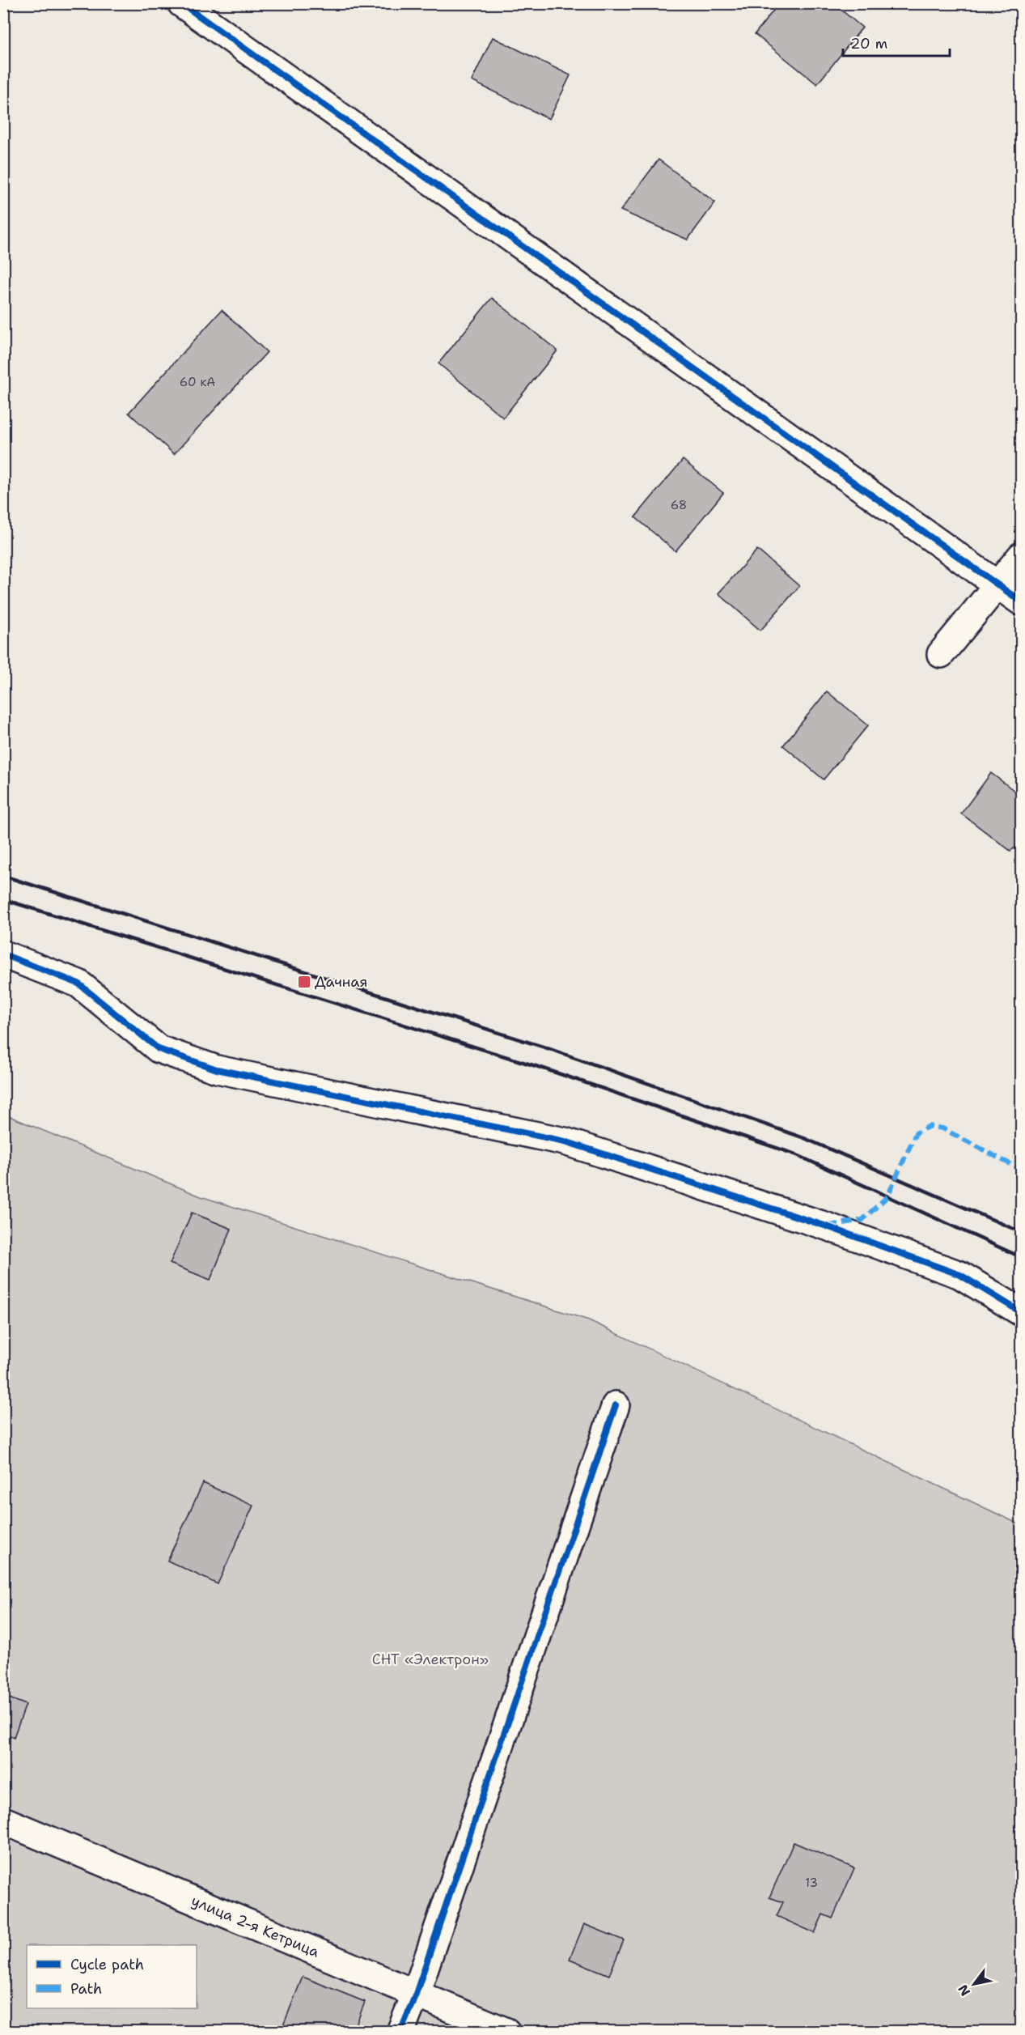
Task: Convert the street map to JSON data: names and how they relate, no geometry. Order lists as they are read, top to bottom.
{
  "streets": {
    "street": ["улица 2-я Кетрица"]
  },
  "parks": ["СНТ «Электрон»"],
  "places": {
    "transit": ["Дачная"]
  },
  "house_numbers": ["60 кА", "68", "13"],
  "legend": ["Cycle path", "Path"],
  "scale_bar": "20 m",
  "north": "bottom left"
}
